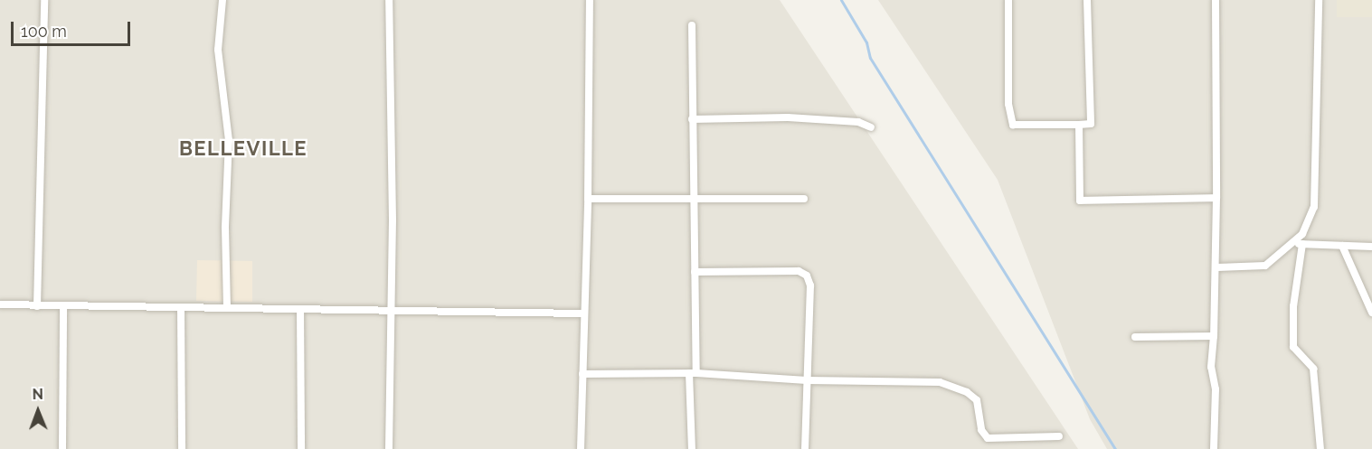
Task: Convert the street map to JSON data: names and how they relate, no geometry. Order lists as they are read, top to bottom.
{
  "districts": ["BELLEVILLE"],
  "scale_bar": "100 m",
  "north": "top"
}
